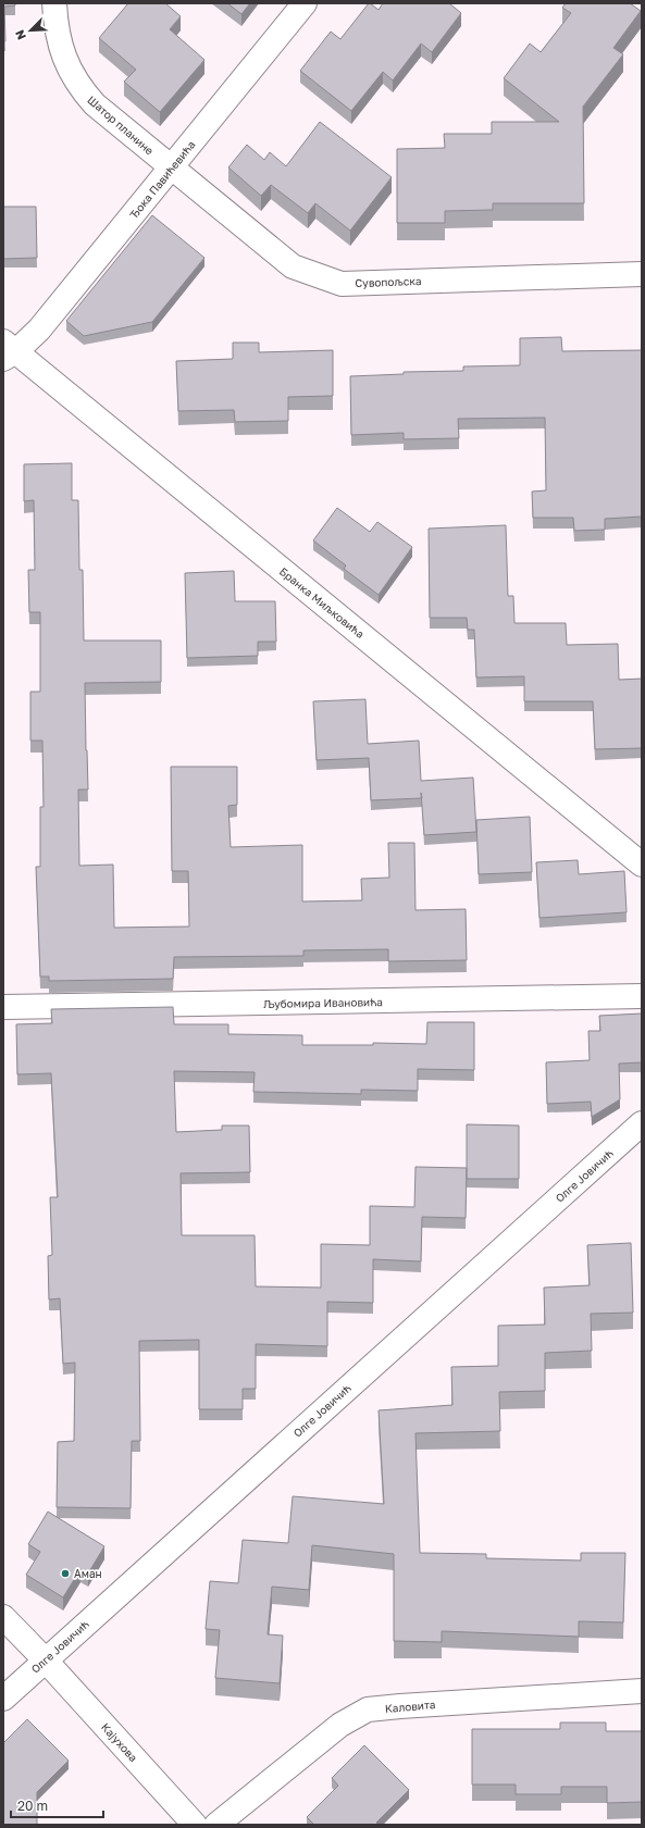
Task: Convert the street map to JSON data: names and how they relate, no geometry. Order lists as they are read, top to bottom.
{
  "streets": {
    "street": [
      "Шатор планине",
      "Ђока Павићевића",
      "Сувопољска",
      "Бранка Миљковића",
      "Љубомира Ивановића",
      "Олге Јовичић",
      "Каловита",
      "Кајухова"
    ]
  },
  "crossings": [
    ["Шатор планине", "Ђока Павићевића"],
    ["Шатор планине", "Сувопољска"],
    ["Ђока Павићевића", "Сувопољска"],
    ["Ђока Павићевића", "Бранка Миљковића"],
    ["Олге Јовичић", "Кајухова"]
  ],
  "places": ["Аман"],
  "scale_bar": "20 m",
  "north": "bottom left"
}
